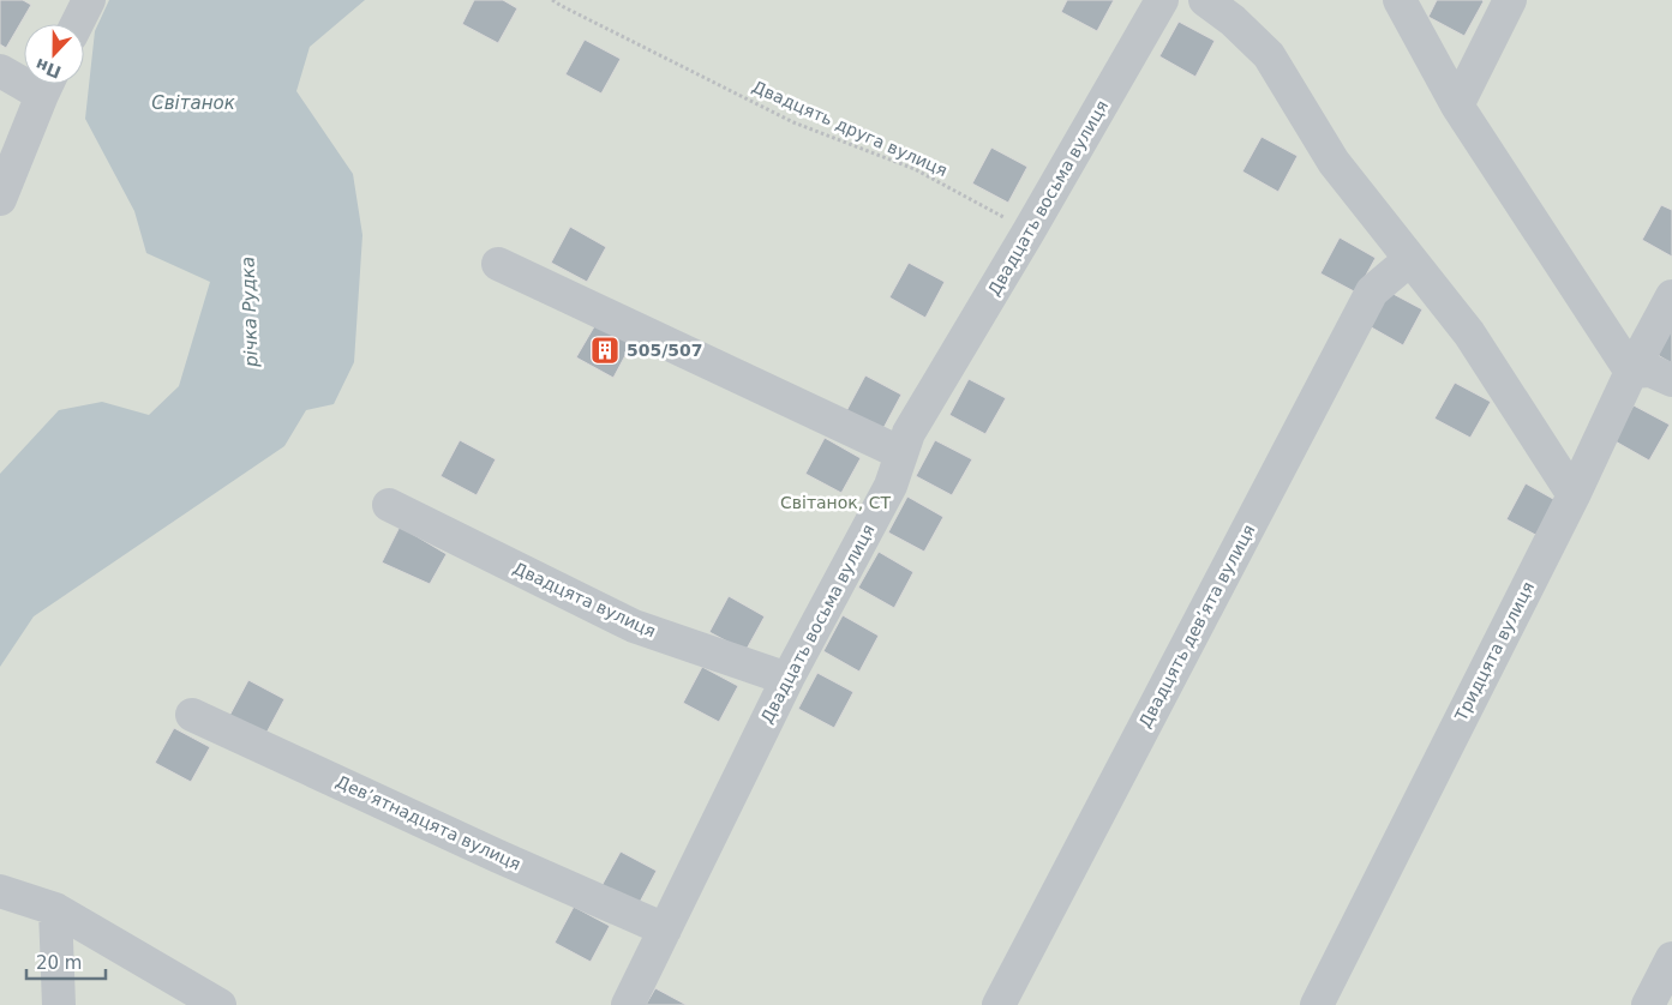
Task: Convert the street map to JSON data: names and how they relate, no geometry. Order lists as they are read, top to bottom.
{
  "streets": {
    "street": [
      "Двадцать восьма вулиця",
      "Двадцята вулиця",
      "Двадцять дев’ята вулиця",
      "Тридцята вулиця",
      "Дев’ятнадцята вулиця"
    ],
    "path": ["Двадцять друга вулиця"]
  },
  "crossings": [
    ["Двадцять друга вулиця", "Двадцать восьма вулиця"],
    ["Двадцать восьма вулиця", "Двадцята вулиця"],
    ["Двадцать восьма вулиця", "Дев’ятнадцята вулиця"]
  ],
  "water": ["Світанок", "річка Рудка"],
  "parks": ["Світанок, СТ"],
  "places": {
    "building": ["505/507"]
  },
  "scale_bar": "20 m",
  "north": "bottom"
}
